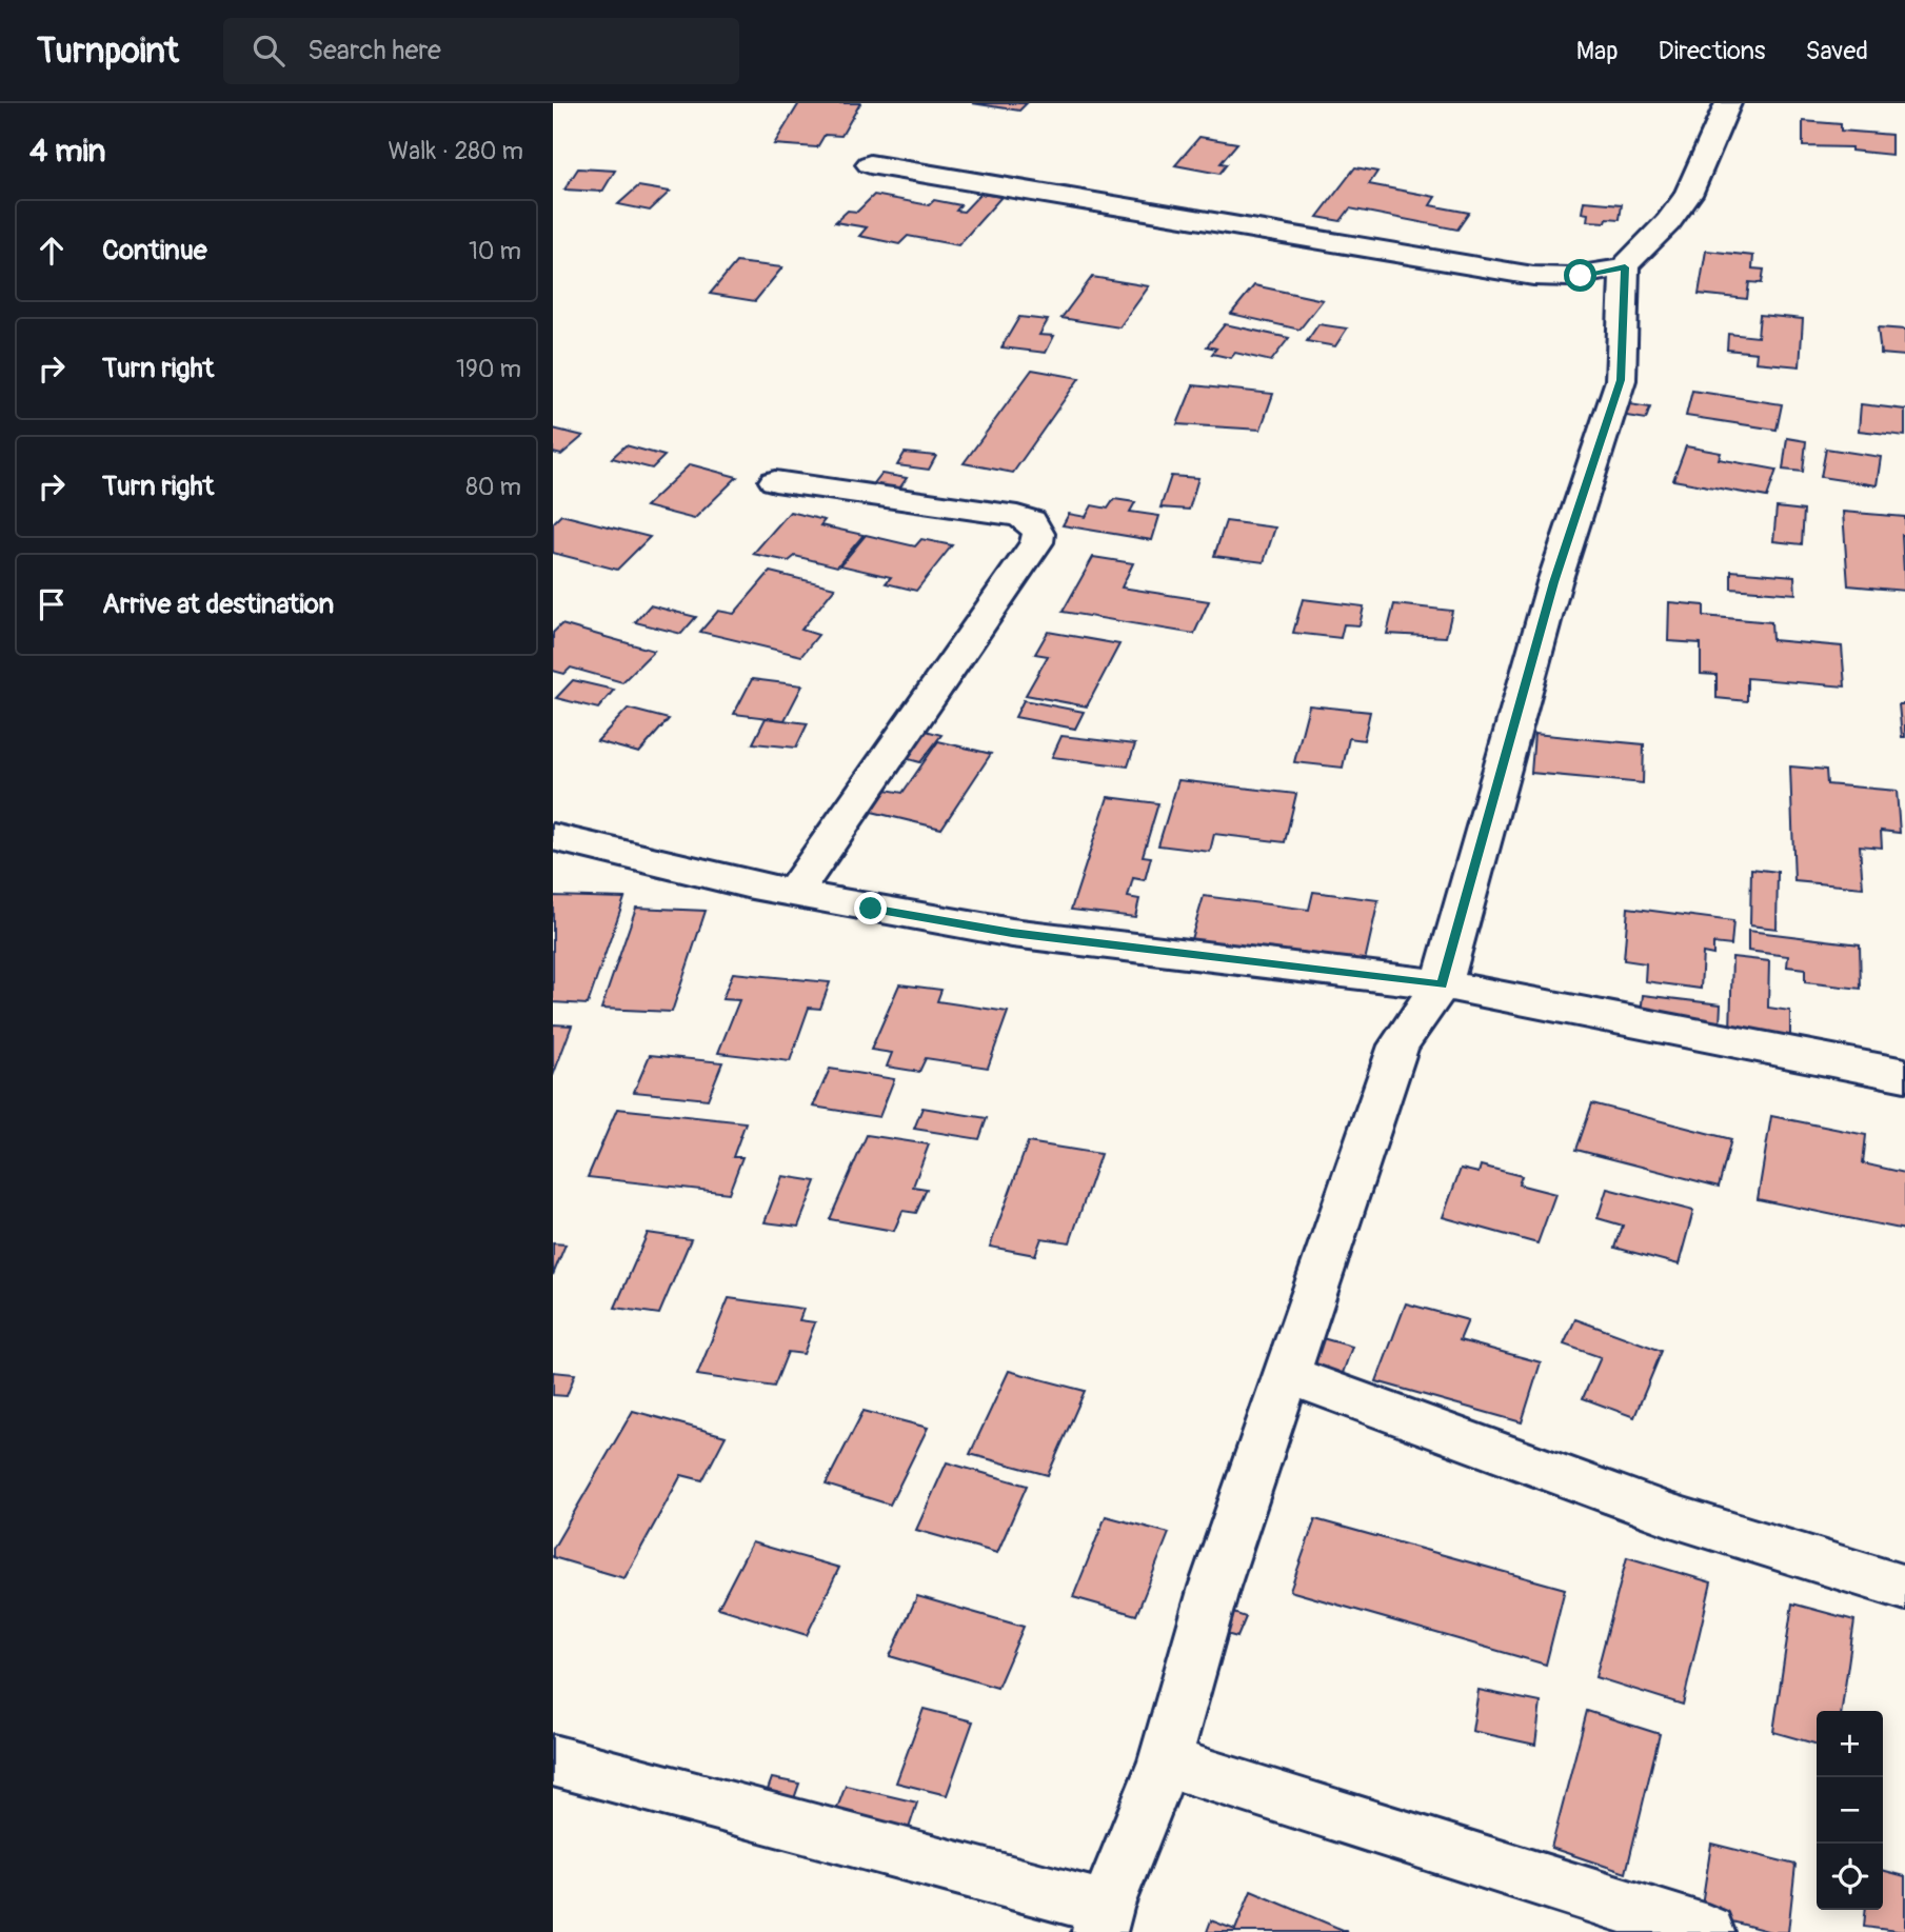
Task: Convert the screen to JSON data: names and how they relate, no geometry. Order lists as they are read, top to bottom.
{
  "page": {
    "header": "Turnpoint",
    "search": "Search here",
    "nav": ["Map", "Directions", "Saved"],
    "heading": ["4 min", "Walk · 280 m"],
    "list": [
      ["Continue", "10 m"],
      ["Turn right", "190 m"],
      ["Turn right", "80 m"],
      "Arrive at destination"
    ],
    "map_buttons": ["+", "−"]
  }
}
